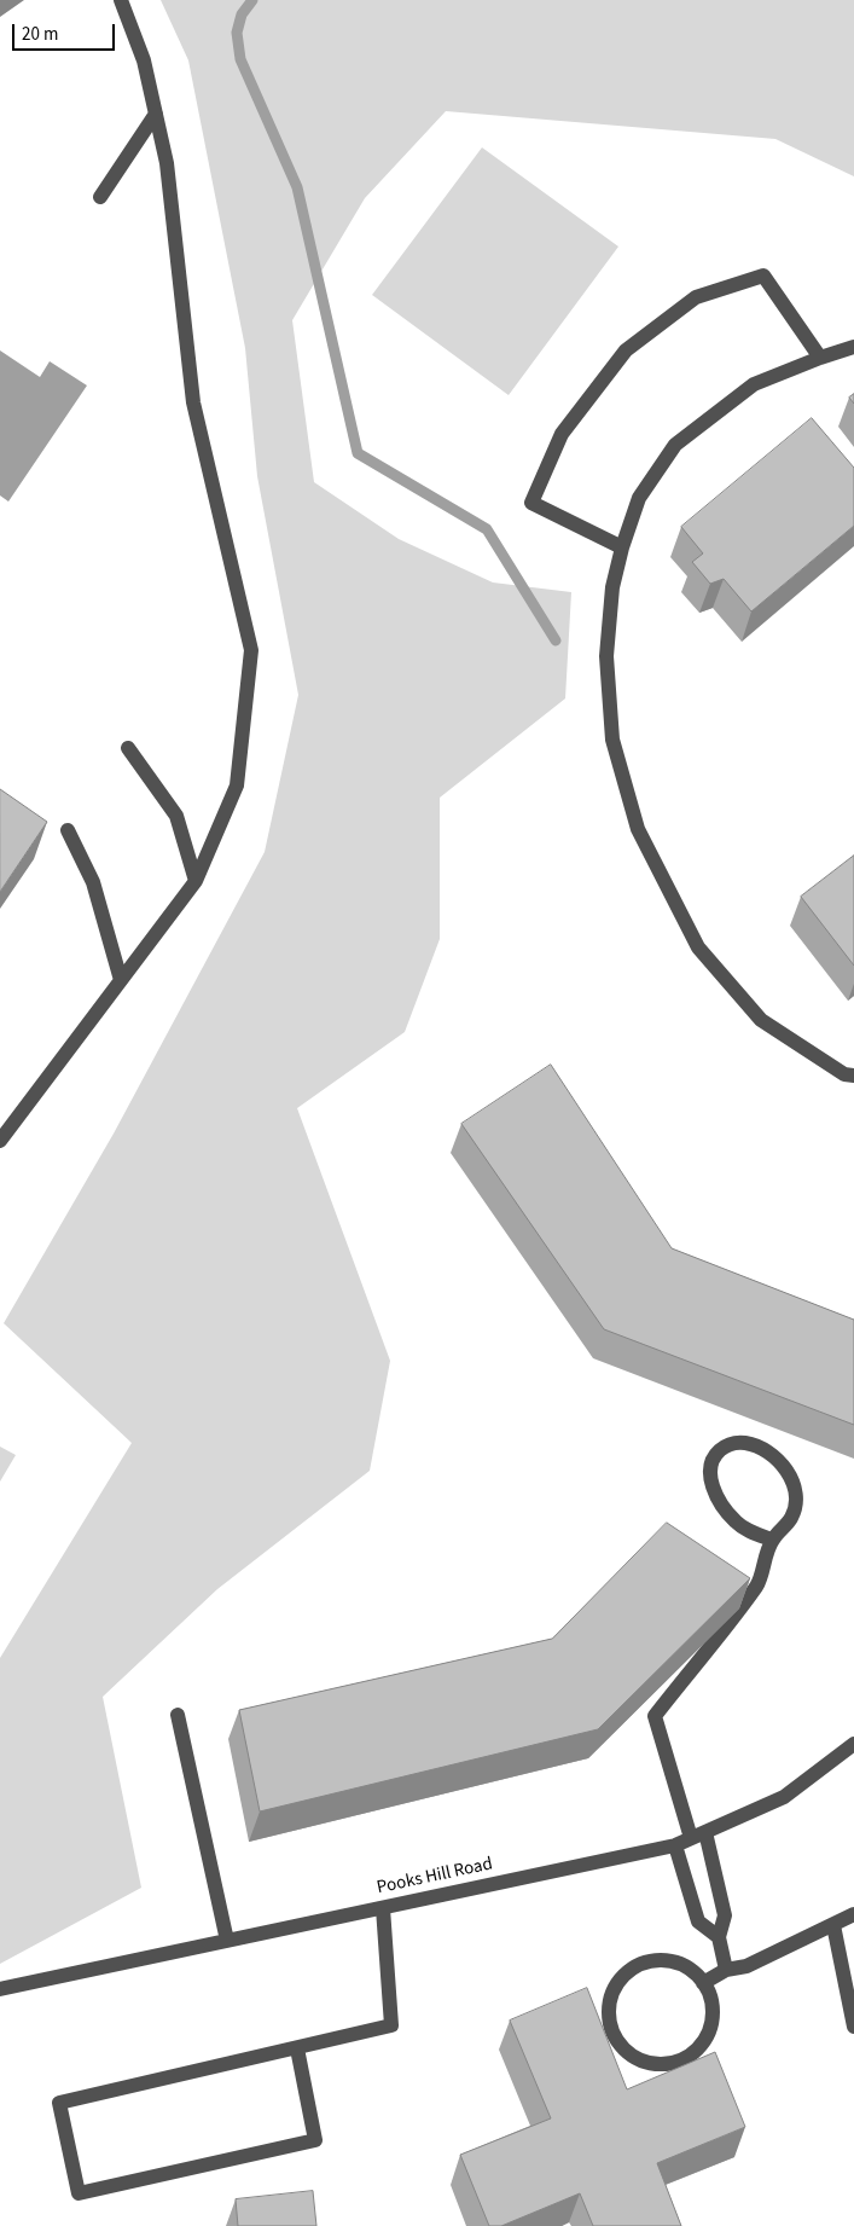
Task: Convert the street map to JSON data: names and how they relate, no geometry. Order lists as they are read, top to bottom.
{
  "streets": {
    "street": ["Pooks Hill Road"]
  },
  "scale_bar": "20 m"
}
